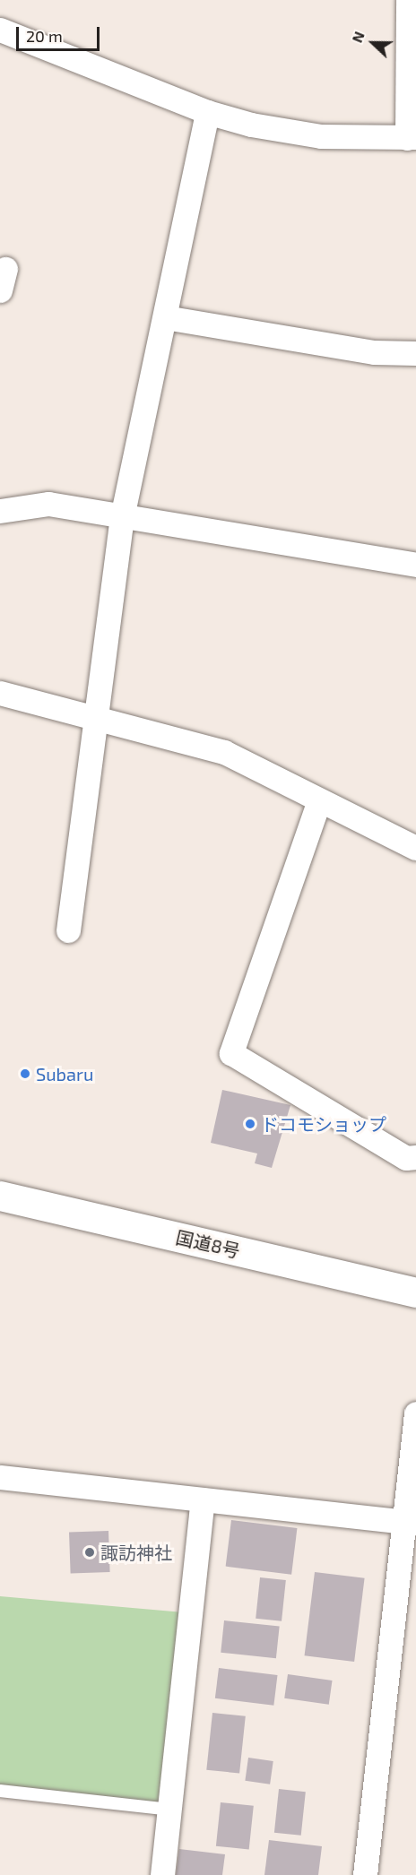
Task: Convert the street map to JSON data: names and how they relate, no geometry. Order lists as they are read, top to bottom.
{
  "streets": {
    "highway": ["国道8号"]
  },
  "places": ["Subaru", "ドコモショップ", "諏訪神社"],
  "scale_bar": "20 m",
  "north": "left"
}
